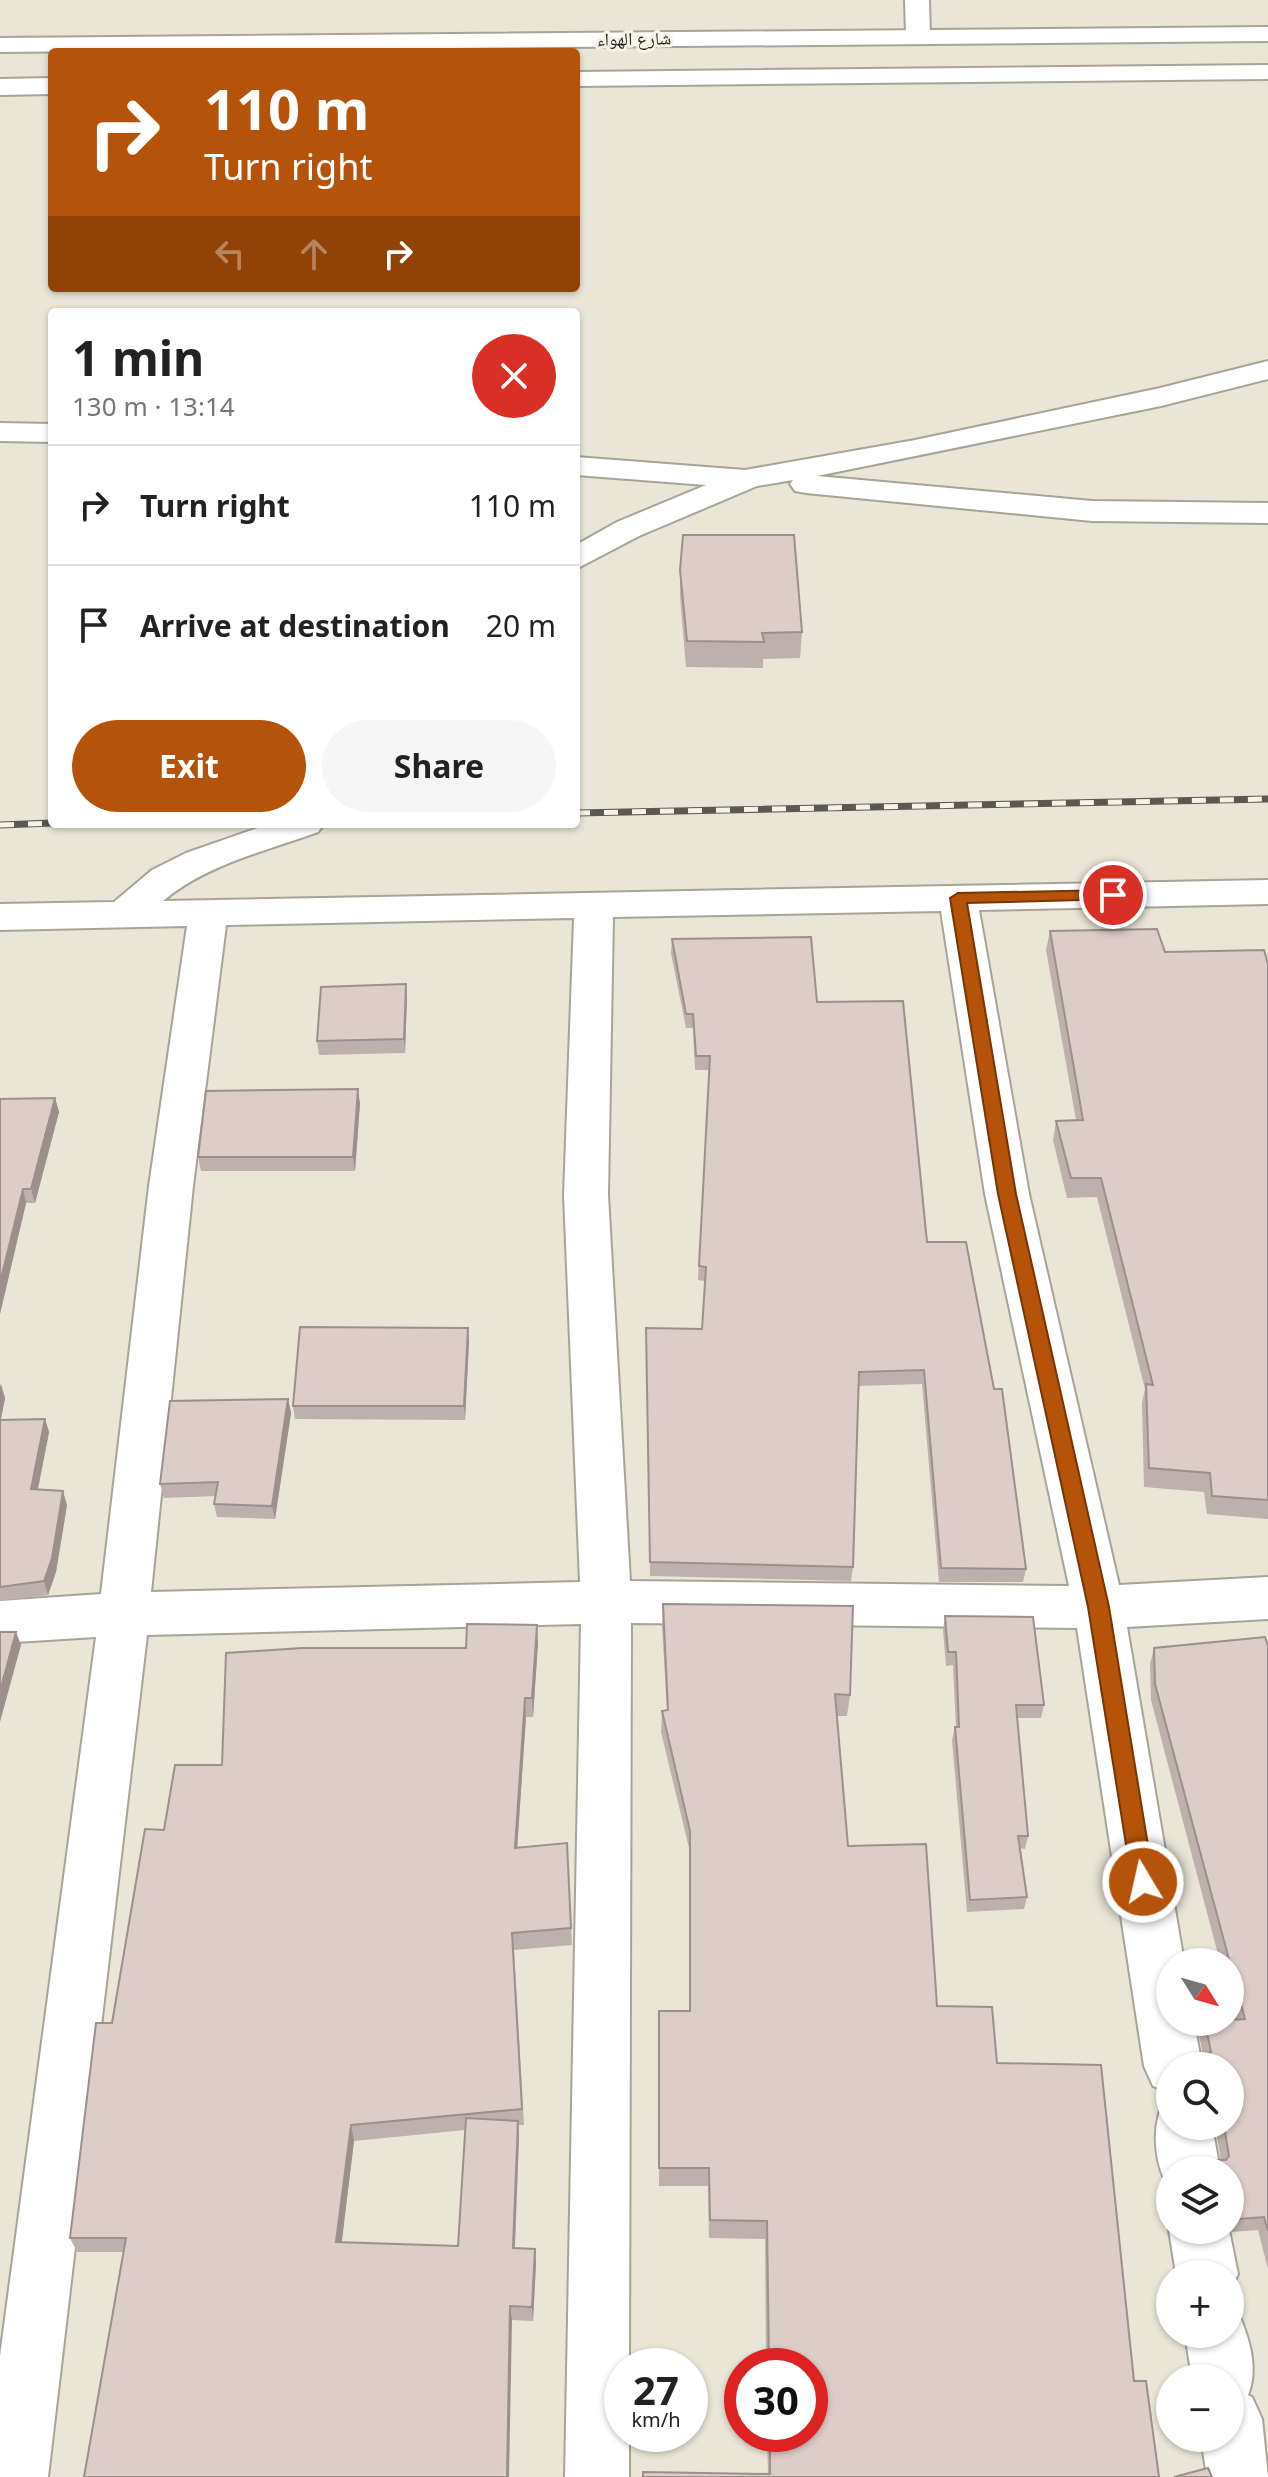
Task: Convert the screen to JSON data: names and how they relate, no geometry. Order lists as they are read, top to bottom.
{
  "streets": {
    "street": ["شارع الهواء"]
  },
  "north": "bottom right",
  "page": {
    "turn": ["110 m", "Turn right"],
    "heading": ["1 min", "130 m · 13:14"],
    "list": [
      {
        "name": "Turn right",
        "value": "110 m"
      },
      {
        "name": "Arrive at destination",
        "value": "20 m"
      }
    ],
    "buttons": ["Exit", "Share"],
    "map_buttons": ["+", "−"],
    "speed": "27 km/h",
    "limit": "30"
  }
}
